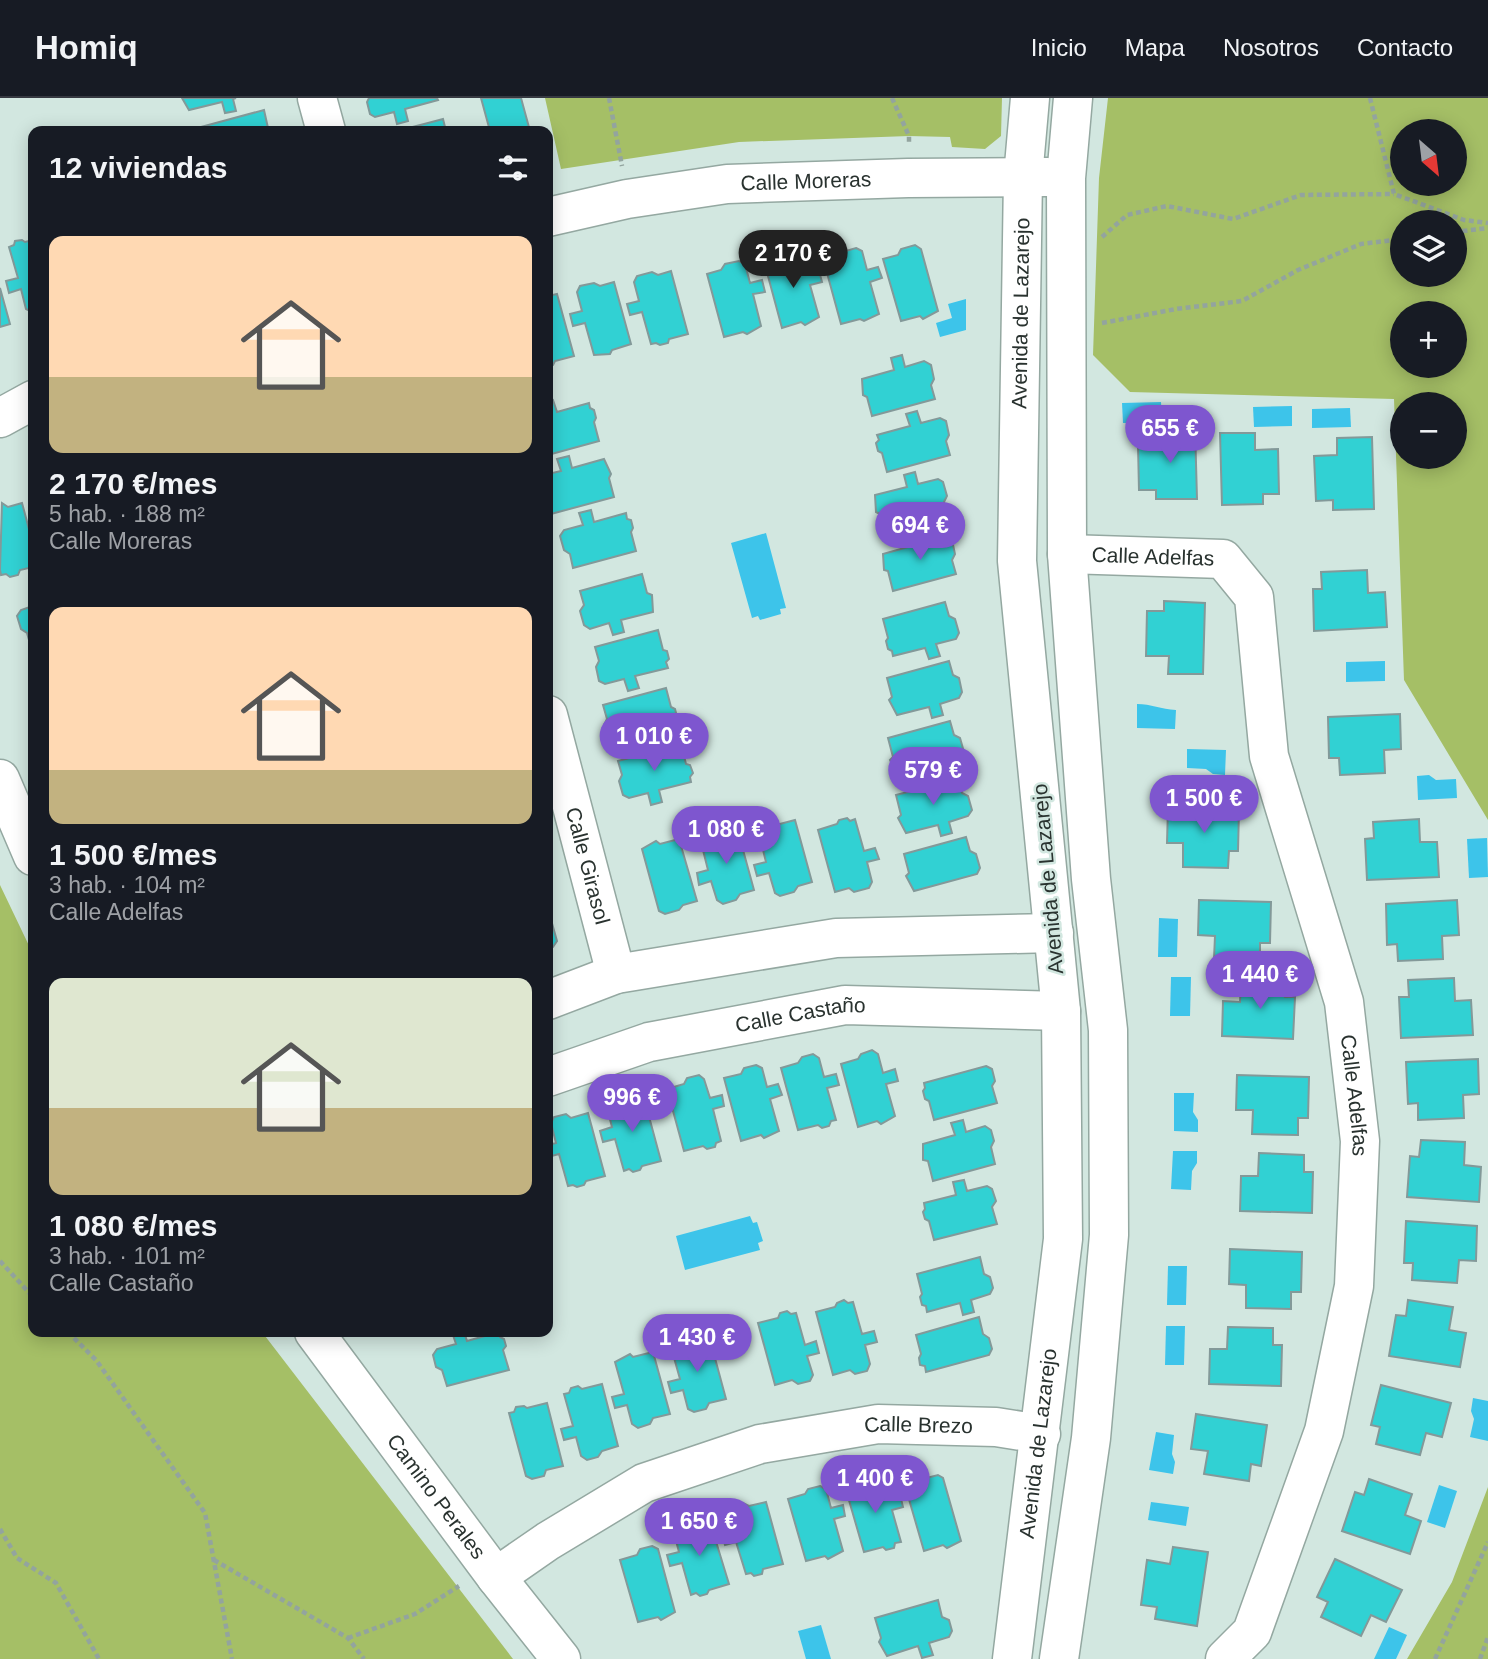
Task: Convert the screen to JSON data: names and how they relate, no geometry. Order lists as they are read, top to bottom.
{
  "streets": {
    "street": [
      "Calle Moreras",
      "Avenida de Lazarejo",
      "Calle Adelfas",
      "Calle Girasol",
      "Calle Castaño",
      "Calle Brezo",
      "Camino Perales"
    ]
  },
  "crossings": [
    ["Calle Moreras", "Avenida de Lazarejo"],
    ["Avenida de Lazarejo", "Calle Adelfas"],
    ["Avenida de Lazarejo", "Calle Castaño"],
    ["Avenida de Lazarejo", "Calle Brezo"],
    ["Calle Brezo", "Camino Perales"]
  ],
  "north": "bottom right",
  "page": {
    "header": "Homiq",
    "nav": [
      "Inicio",
      "Mapa",
      "Nosotros",
      "Contacto"
    ],
    "map_buttons": ["+", "−"],
    "heading": "12 viviendas",
    "list": [
      {
        "name": "2 170 €/mes",
        "note": "5 hab. · 188 m² · Calle Moreras"
      },
      {
        "name": "1 500 €/mes",
        "note": "3 hab. · 104 m² · Calle Adelfas"
      },
      {
        "name": "1 080 €/mes",
        "note": "3 hab. · 101 m² · Calle Castaño"
      }
    ],
    "price": [
      "2 170 €",
      "655 €",
      "694 €",
      "1 010 €",
      "579 €",
      "1 500 €",
      "1 080 €",
      "1 440 €",
      "996 €",
      "1 430 €",
      "1 400 €",
      "1 650 €"
    ]
  }
}
